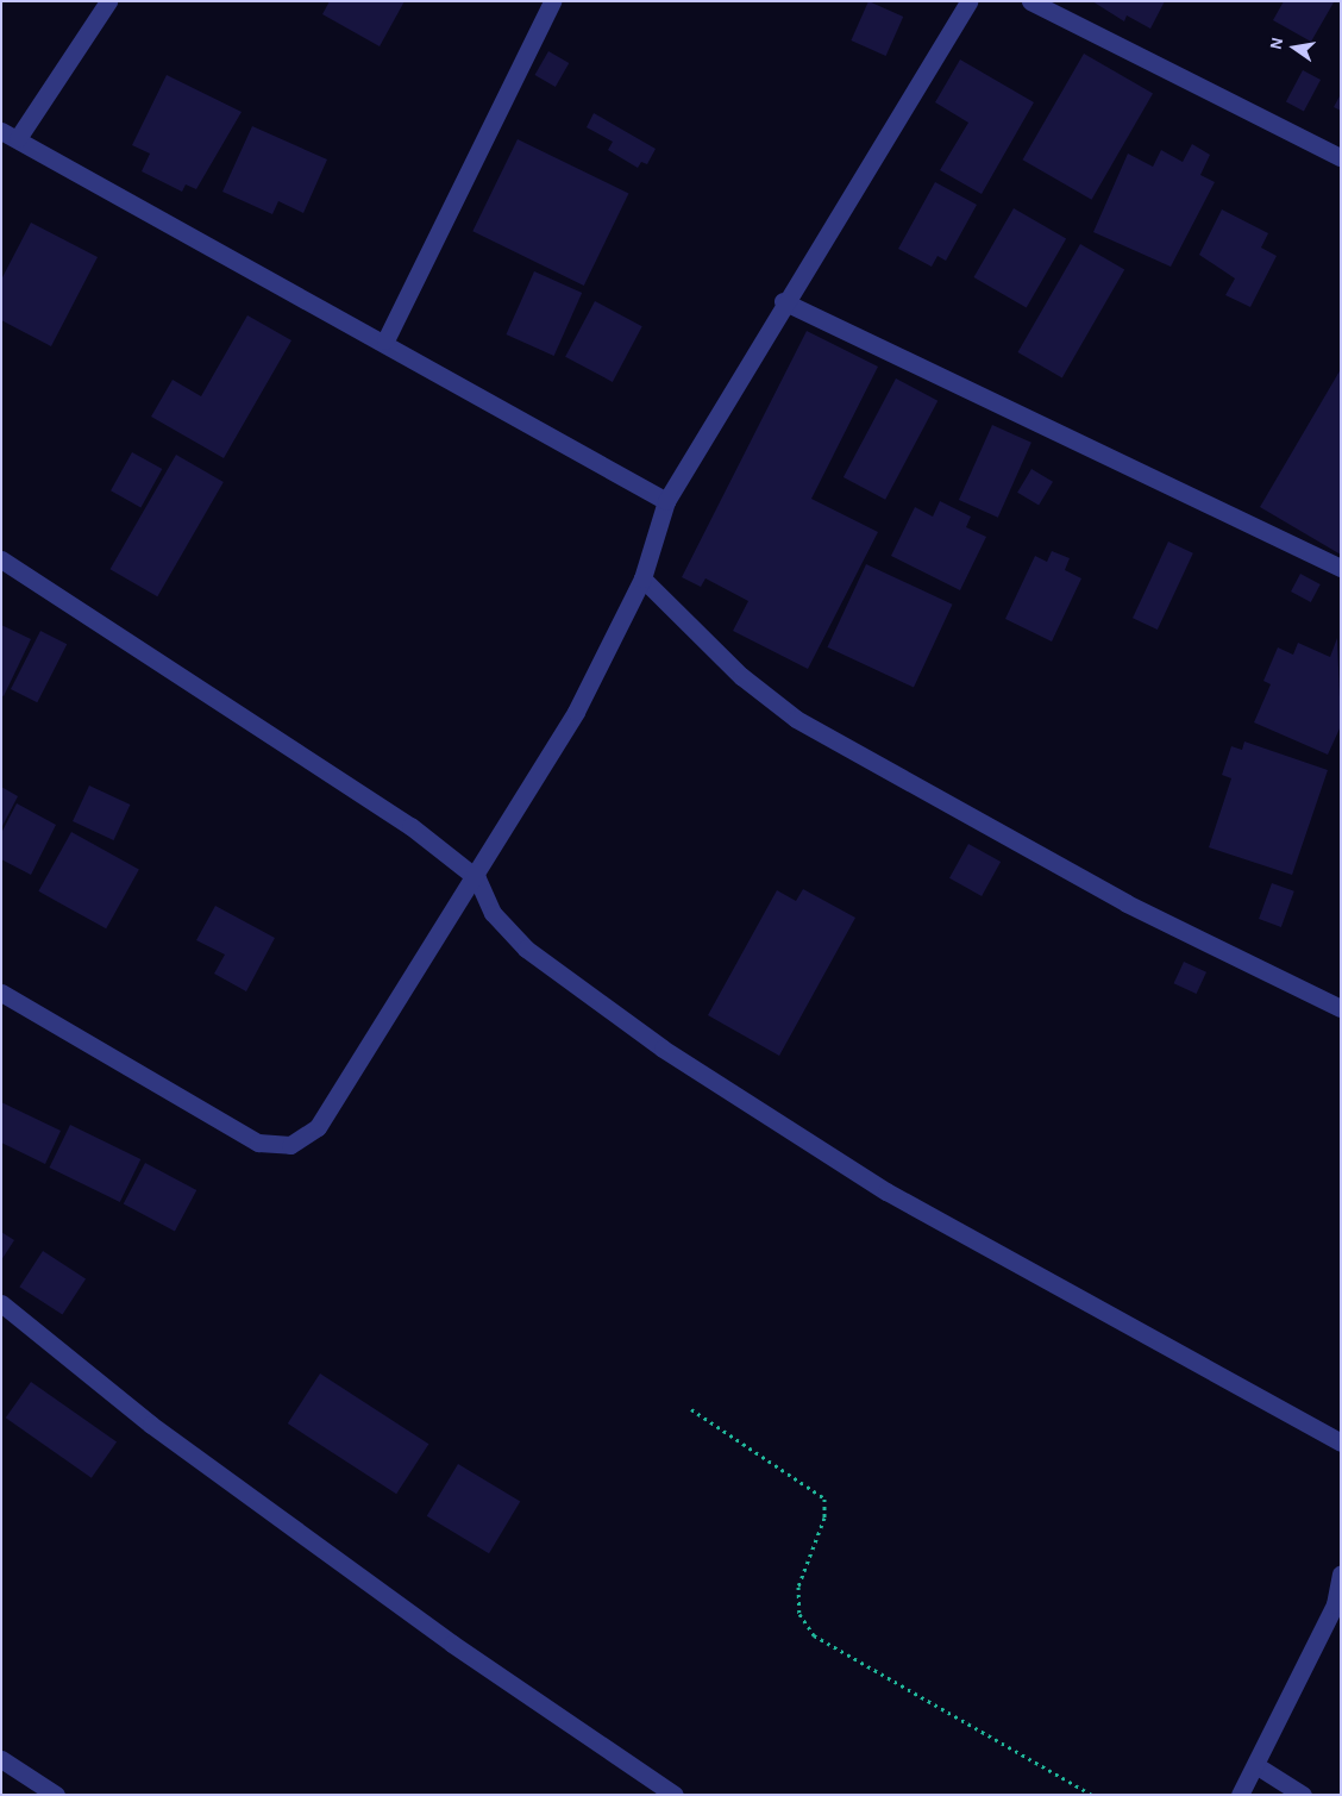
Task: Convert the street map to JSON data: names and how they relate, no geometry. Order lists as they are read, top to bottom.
{
  "north": "left"
}
